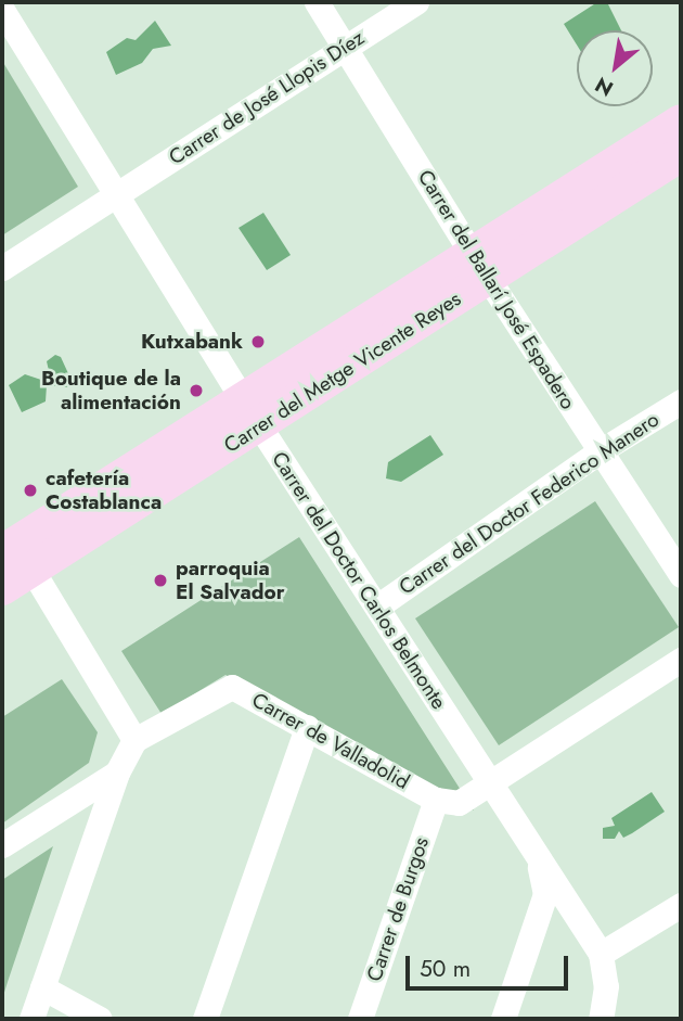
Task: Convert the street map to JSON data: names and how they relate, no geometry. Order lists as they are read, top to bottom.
{
  "streets": {
    "street": [
      "Carrer de José Llopis Díez",
      "Carrer del Ballarí José Espadero",
      "Carrer del Metge Vicente Reyes",
      "Carrer del Doctor Federico Manero",
      "Carrer del Doctor Carlos Belmonte",
      "Carrer de Valladolid",
      "Carrer de Burgos"
    ]
  },
  "crossings": [
    ["Carrer de José Llopis Díez", "Carrer del Ballarí José Espadero"],
    ["Carrer de José Llopis Díez", "Carrer del Doctor Carlos Belmonte"],
    ["Carrer del Ballarí José Espadero", "Carrer del Metge Vicente Reyes"],
    ["Carrer del Ballarí José Espadero", "Carrer del Doctor Federico Manero"],
    ["Carrer del Metge Vicente Reyes", "Carrer del Doctor Carlos Belmonte"],
    ["Carrer del Doctor Federico Manero", "Carrer del Doctor Carlos Belmonte"],
    ["Carrer de Valladolid", "Carrer de Burgos"]
  ],
  "places": [
    "Kutxabank",
    "Boutique de la alimentación",
    "cafetería Costablanca",
    "parroquia El Salvador"
  ],
  "scale_bar": "50 m",
  "north": "bottom left"
}
